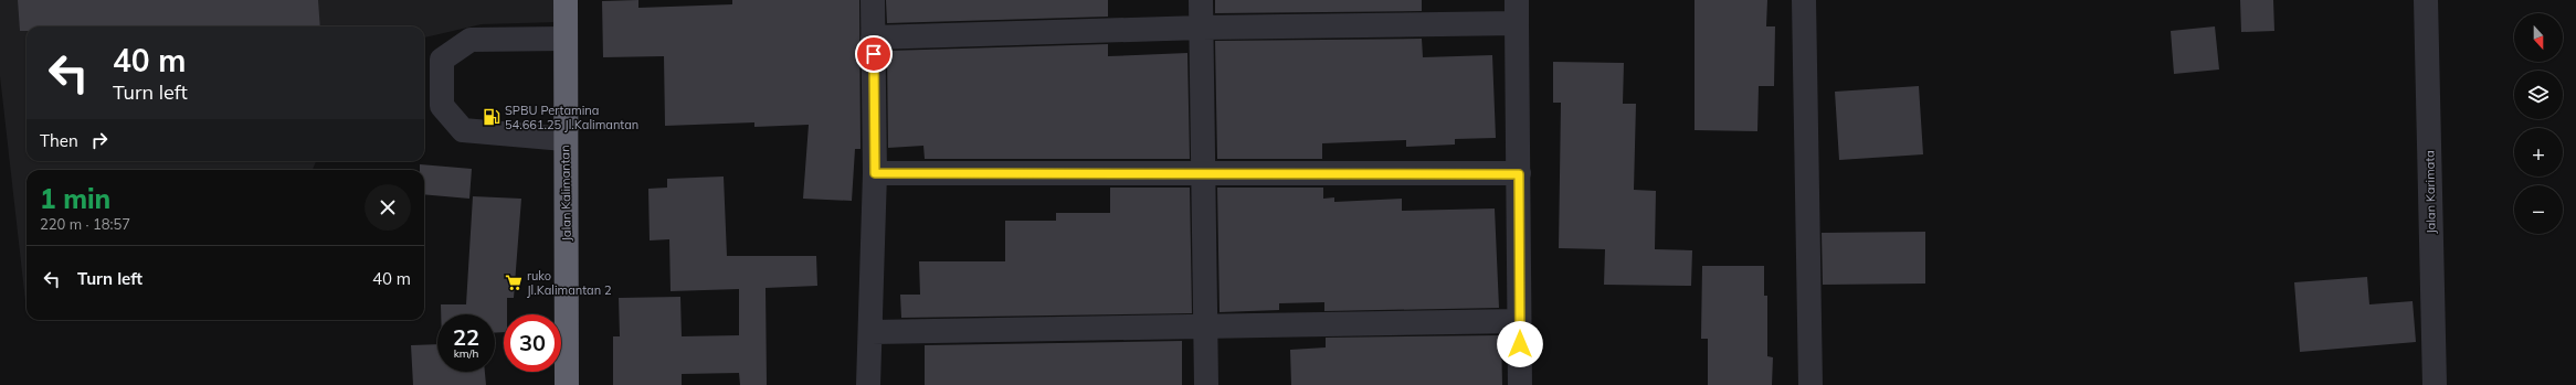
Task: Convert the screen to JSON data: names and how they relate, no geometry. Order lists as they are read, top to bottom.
{
  "streets": {
    "highway": ["Jalan Kalimantan"],
    "street": ["Jalan Karimata"]
  },
  "places": {
    "fuel station": ["SPBU Pertamina 54.661.25 Jl.Kalimantan"],
    "supermarket": ["ruko Jl.Kalimantan 2"]
  },
  "north": "bottom",
  "page": {
    "map_buttons": ["+", "−"],
    "turn": ["40 m", "Turn left"],
    "then": "Then",
    "heading": ["1 min", "220 m · 18:57"],
    "list": [
      {
        "name": "Turn left",
        "value": "40 m"
      }
    ],
    "speed": "22 km/h",
    "limit": "30"
  }
}
